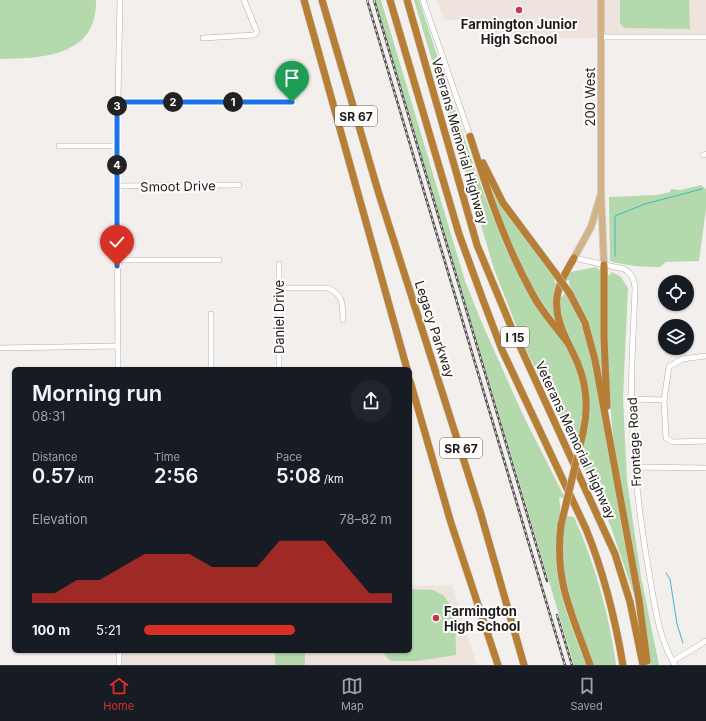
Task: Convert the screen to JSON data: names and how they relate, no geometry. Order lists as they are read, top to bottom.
{
  "streets": {
    "highway": [
      "SR 67",
      "Veterans Memorial Highway",
      "Legacy Parkway",
      "I 15"
    ],
    "main road": ["200 West"],
    "street": ["Smoot Drive", "Daniel Drive", "Frontage Road"]
  },
  "places": ["Farmington Junior High School", "Farmington High School"],
  "page": {
    "pins": [
      "1",
      "2",
      "3",
      "4"
    ],
    "heading": ["Morning run", "08:31"],
    "stats": [
      ["Distance", "0.57 km"],
      ["Time", "2:56"],
      ["Pace", "5:08 /km"]
    ],
    "chart": ["Elevation", "78–82 m"],
    "list": [
      {
        "name": "100 m",
        "note": "5:21"
      }
    ],
    "tabs": ["Home", "Map", "Saved"]
  }
}
